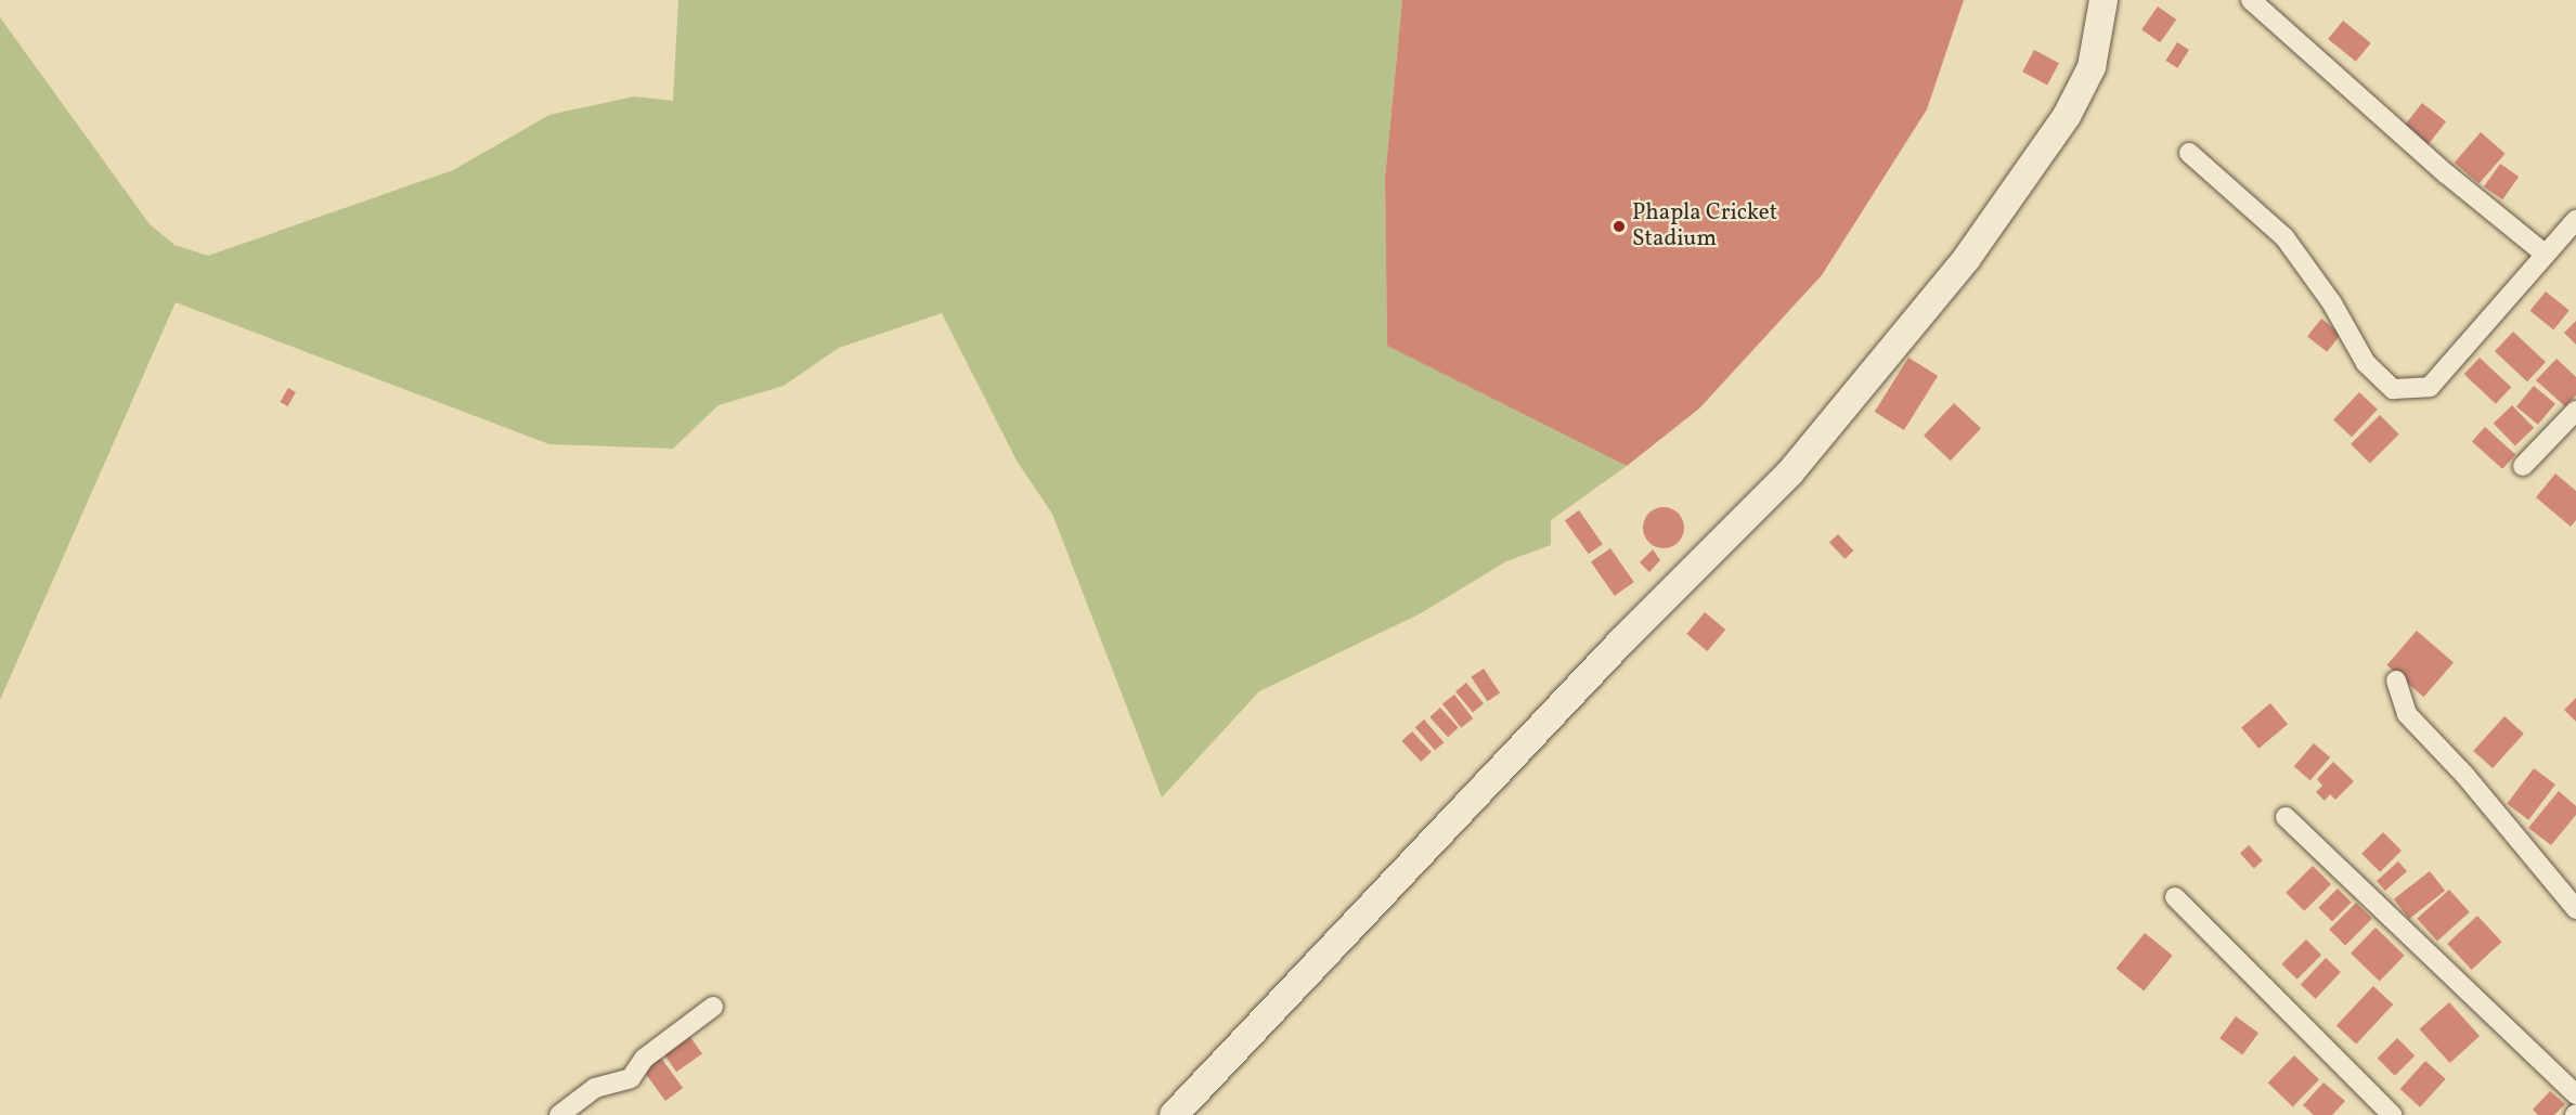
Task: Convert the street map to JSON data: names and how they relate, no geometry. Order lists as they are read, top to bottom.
{
  "places": ["Phapla Cricket Stadium"]
}
